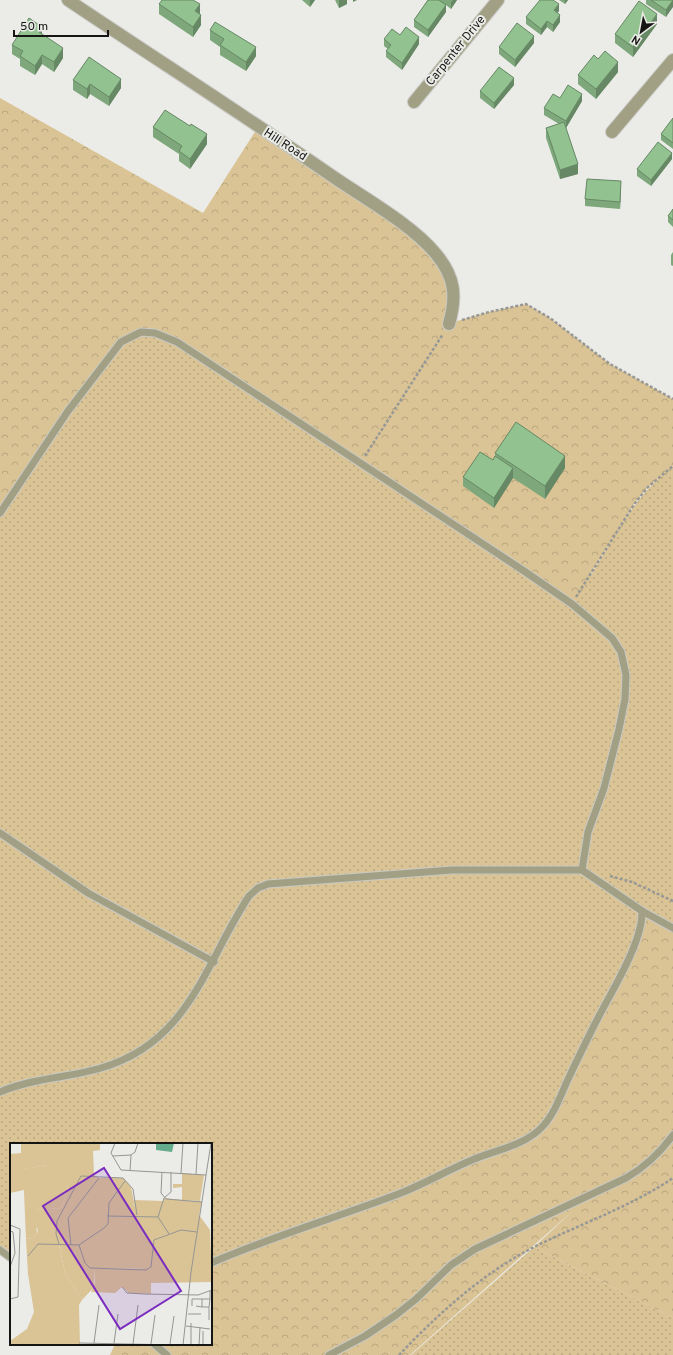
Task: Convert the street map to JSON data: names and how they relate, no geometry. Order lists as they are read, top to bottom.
{
  "streets": {
    "street": ["Carpenter Drive", "Hill Road"]
  },
  "scale_bar": "50 m",
  "north": "bottom left"
}
